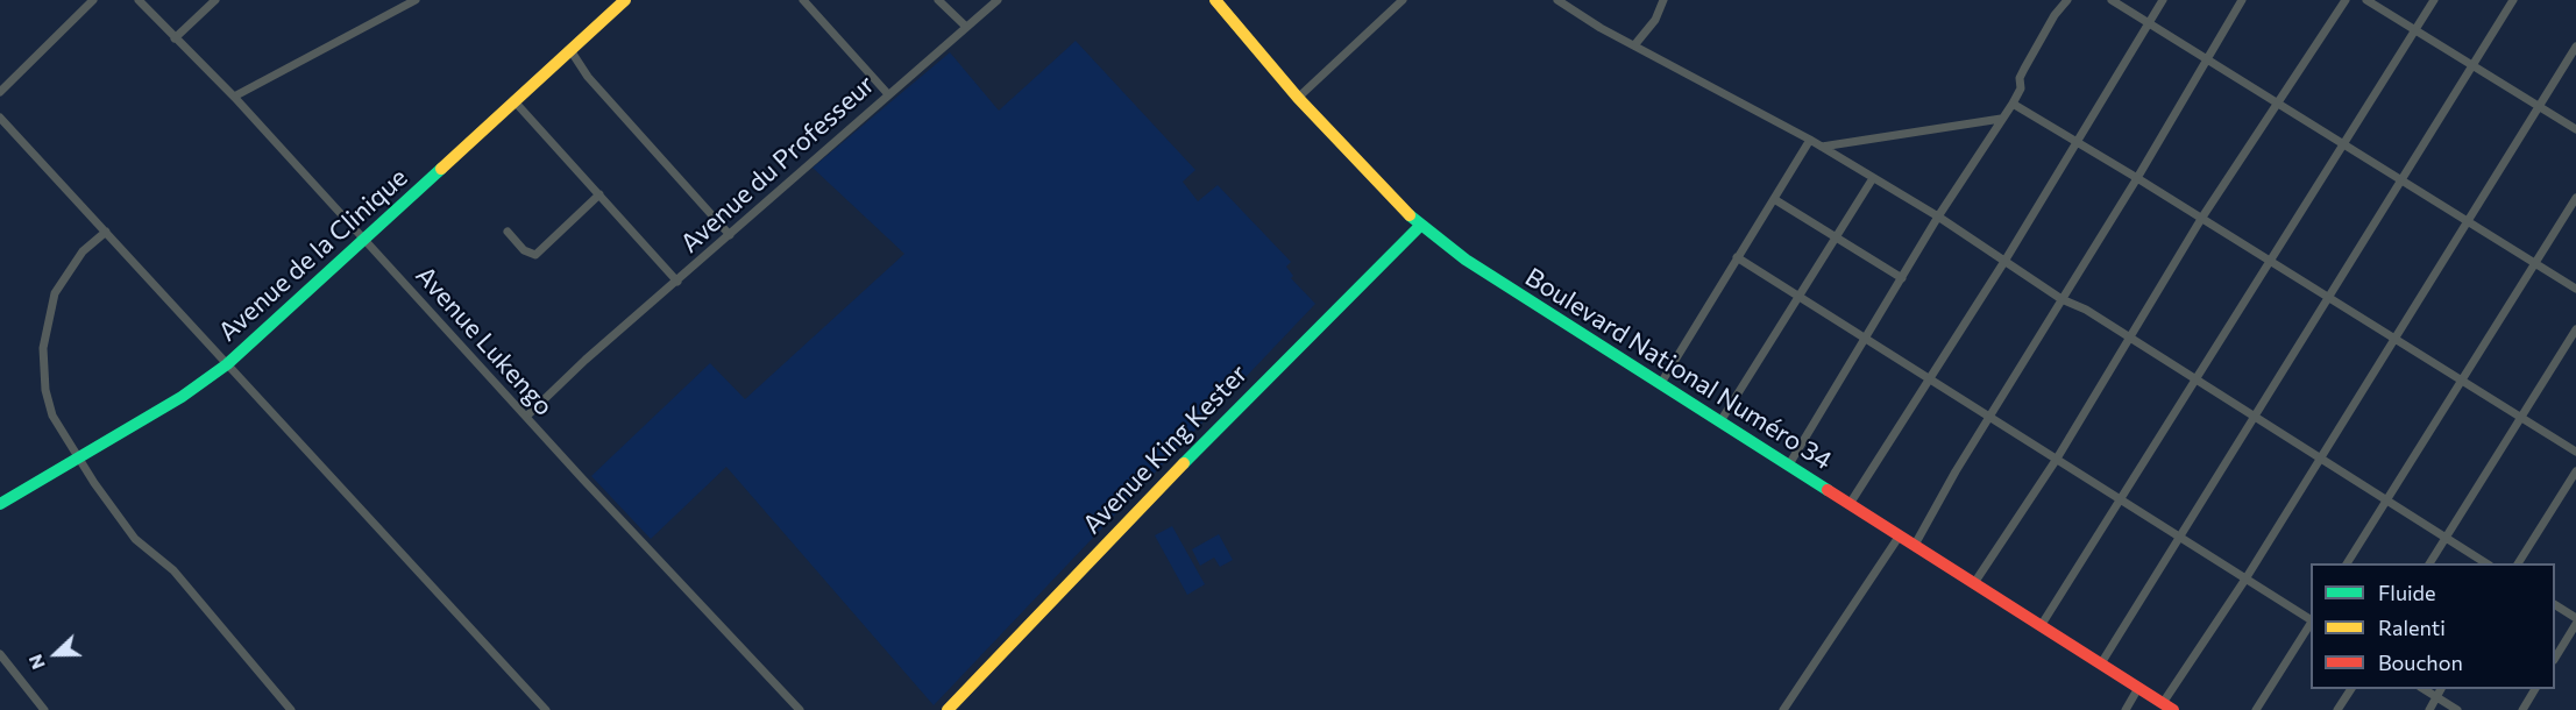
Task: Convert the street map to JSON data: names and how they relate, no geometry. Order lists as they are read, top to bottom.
{
  "streets": {
    "street": [
      "Avenue du Professeur",
      "Avenue de la Clinique",
      "Avenue Lukengo",
      "Boulevard National Numéro 34",
      "Avenue King Kester"
    ]
  },
  "crossings": [
    ["Avenue du Professeur", "Avenue Lukengo"],
    ["Avenue de la Clinique", "Avenue Lukengo"],
    ["Boulevard National Numéro 34", "Avenue King Kester"]
  ],
  "legend": ["Fluide", "Ralenti", "Bouchon"],
  "north": "left"
}
